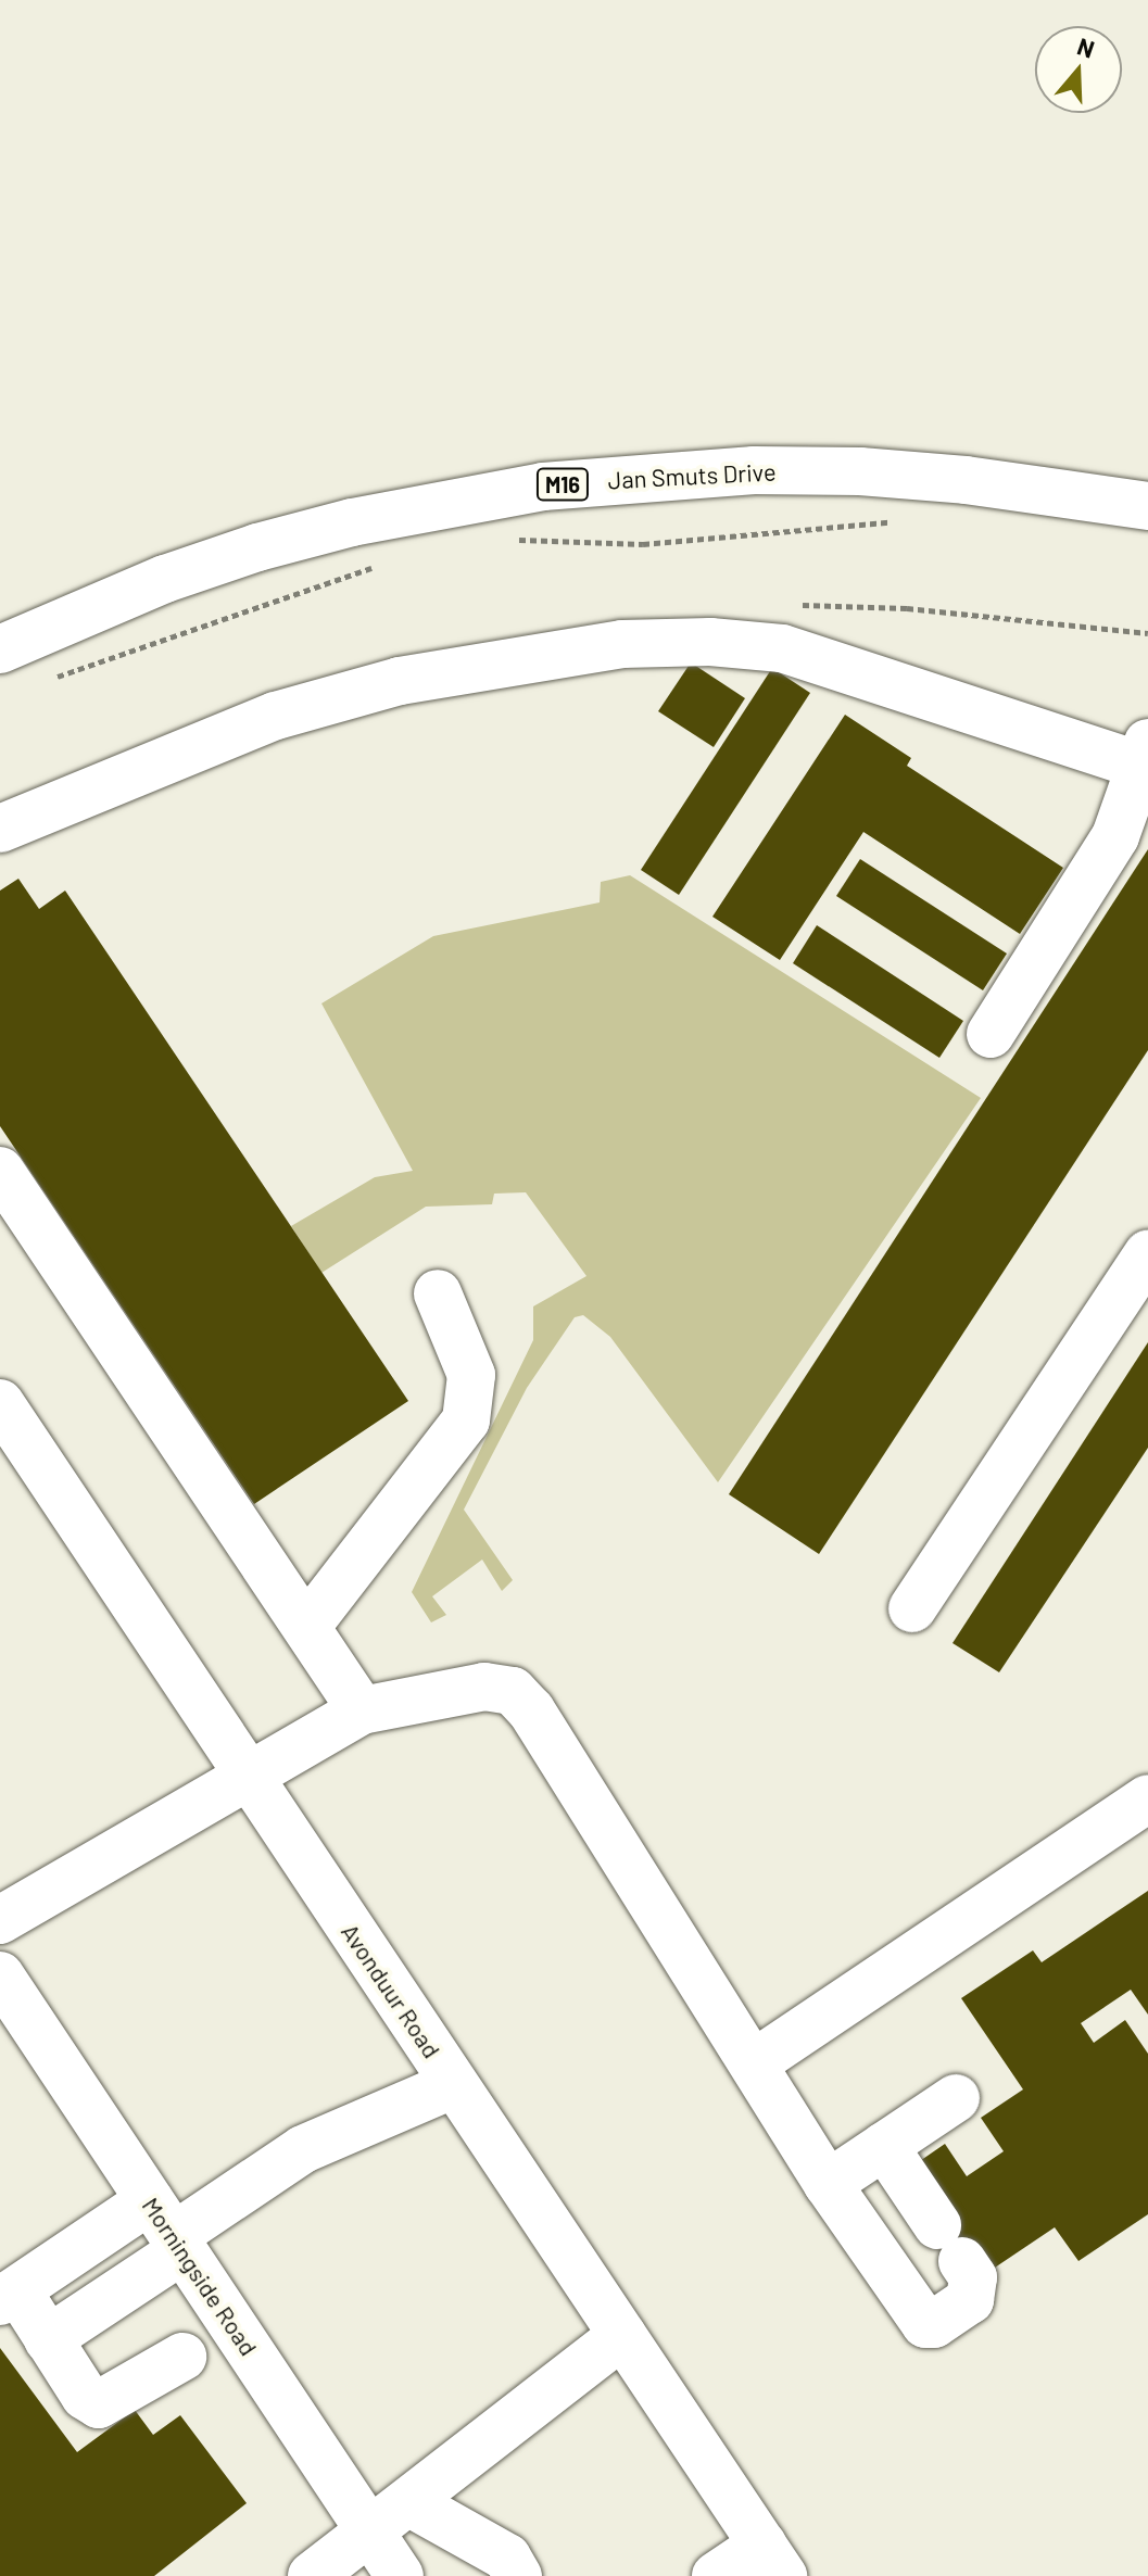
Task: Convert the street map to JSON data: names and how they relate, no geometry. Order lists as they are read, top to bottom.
{
  "streets": {
    "street": [
      "Jan Smuts Drive",
      "M16",
      "Avonduur Road",
      "Morningside Road"
    ]
  },
  "north": "top"
}
